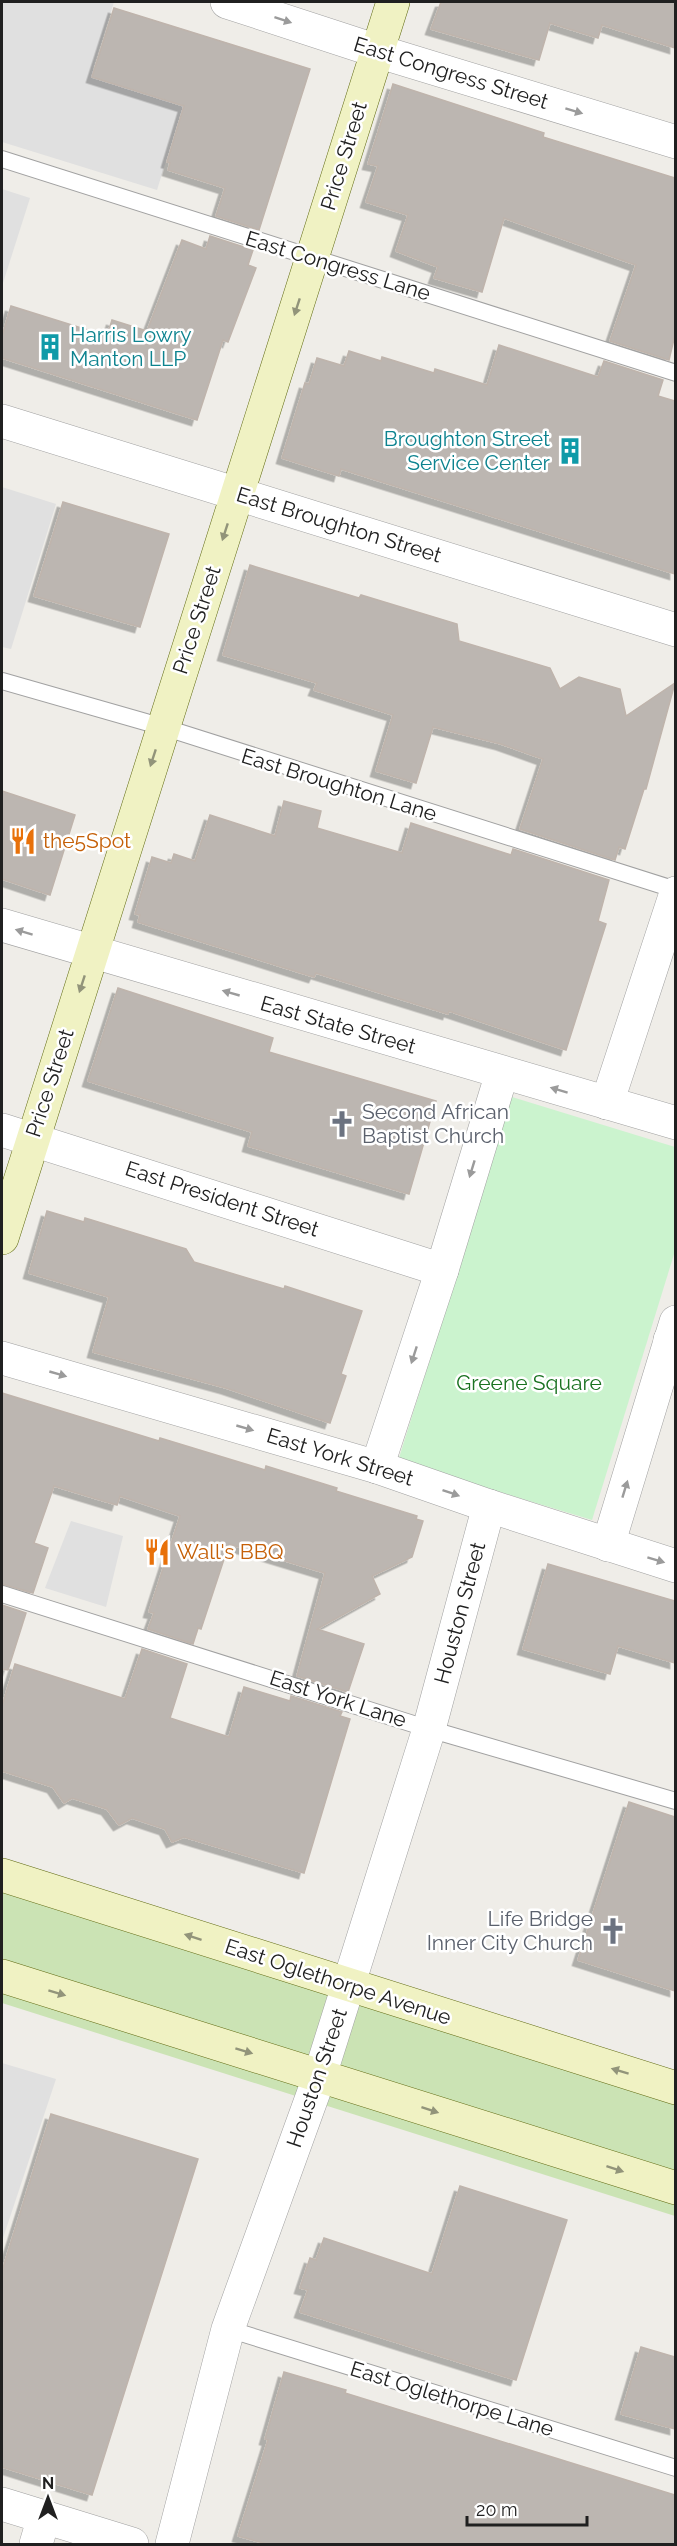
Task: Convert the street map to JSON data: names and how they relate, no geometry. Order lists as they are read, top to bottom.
{
  "streets": {
    "main road": ["Price Street", "East Oglethorpe Avenue"],
    "street": [
      "East Congress Street",
      "East Broughton Street",
      "East State Street",
      "East President Street",
      "East York Street",
      "Houston Street"
    ],
    "lane": [
      "East Congress Lane",
      "East Broughton Lane",
      "East York Lane",
      "East Oglethorpe Lane"
    ]
  },
  "crossings": [
    ["East Congress Street", "Price Street"],
    ["Price Street", "East Congress Lane"],
    ["Price Street", "East Broughton Street"],
    ["Price Street", "East Broughton Lane"],
    ["Price Street", "East State Street"],
    ["Price Street", "East President Street"],
    ["East York Street", "Houston Street"],
    ["Houston Street", "East York Lane"],
    ["Houston Street", "East Oglethorpe Avenue"],
    ["Houston Street", "East Oglethorpe Lane"]
  ],
  "one_way": [
    "East Congress Street",
    "Price Street",
    "East State Street",
    "East York Street"
  ],
  "parks": ["Greene Square"],
  "places": {
    "building": ["Harris Lowry Manton LLP", "Broughton Street Service Center"],
    "restaurant": ["the5Spot", "Wall's BBQ"],
    "church": ["Second African Baptist Church", "Life Bridge Inner City Church"]
  },
  "scale_bar": "20 m",
  "north": "top"
}
